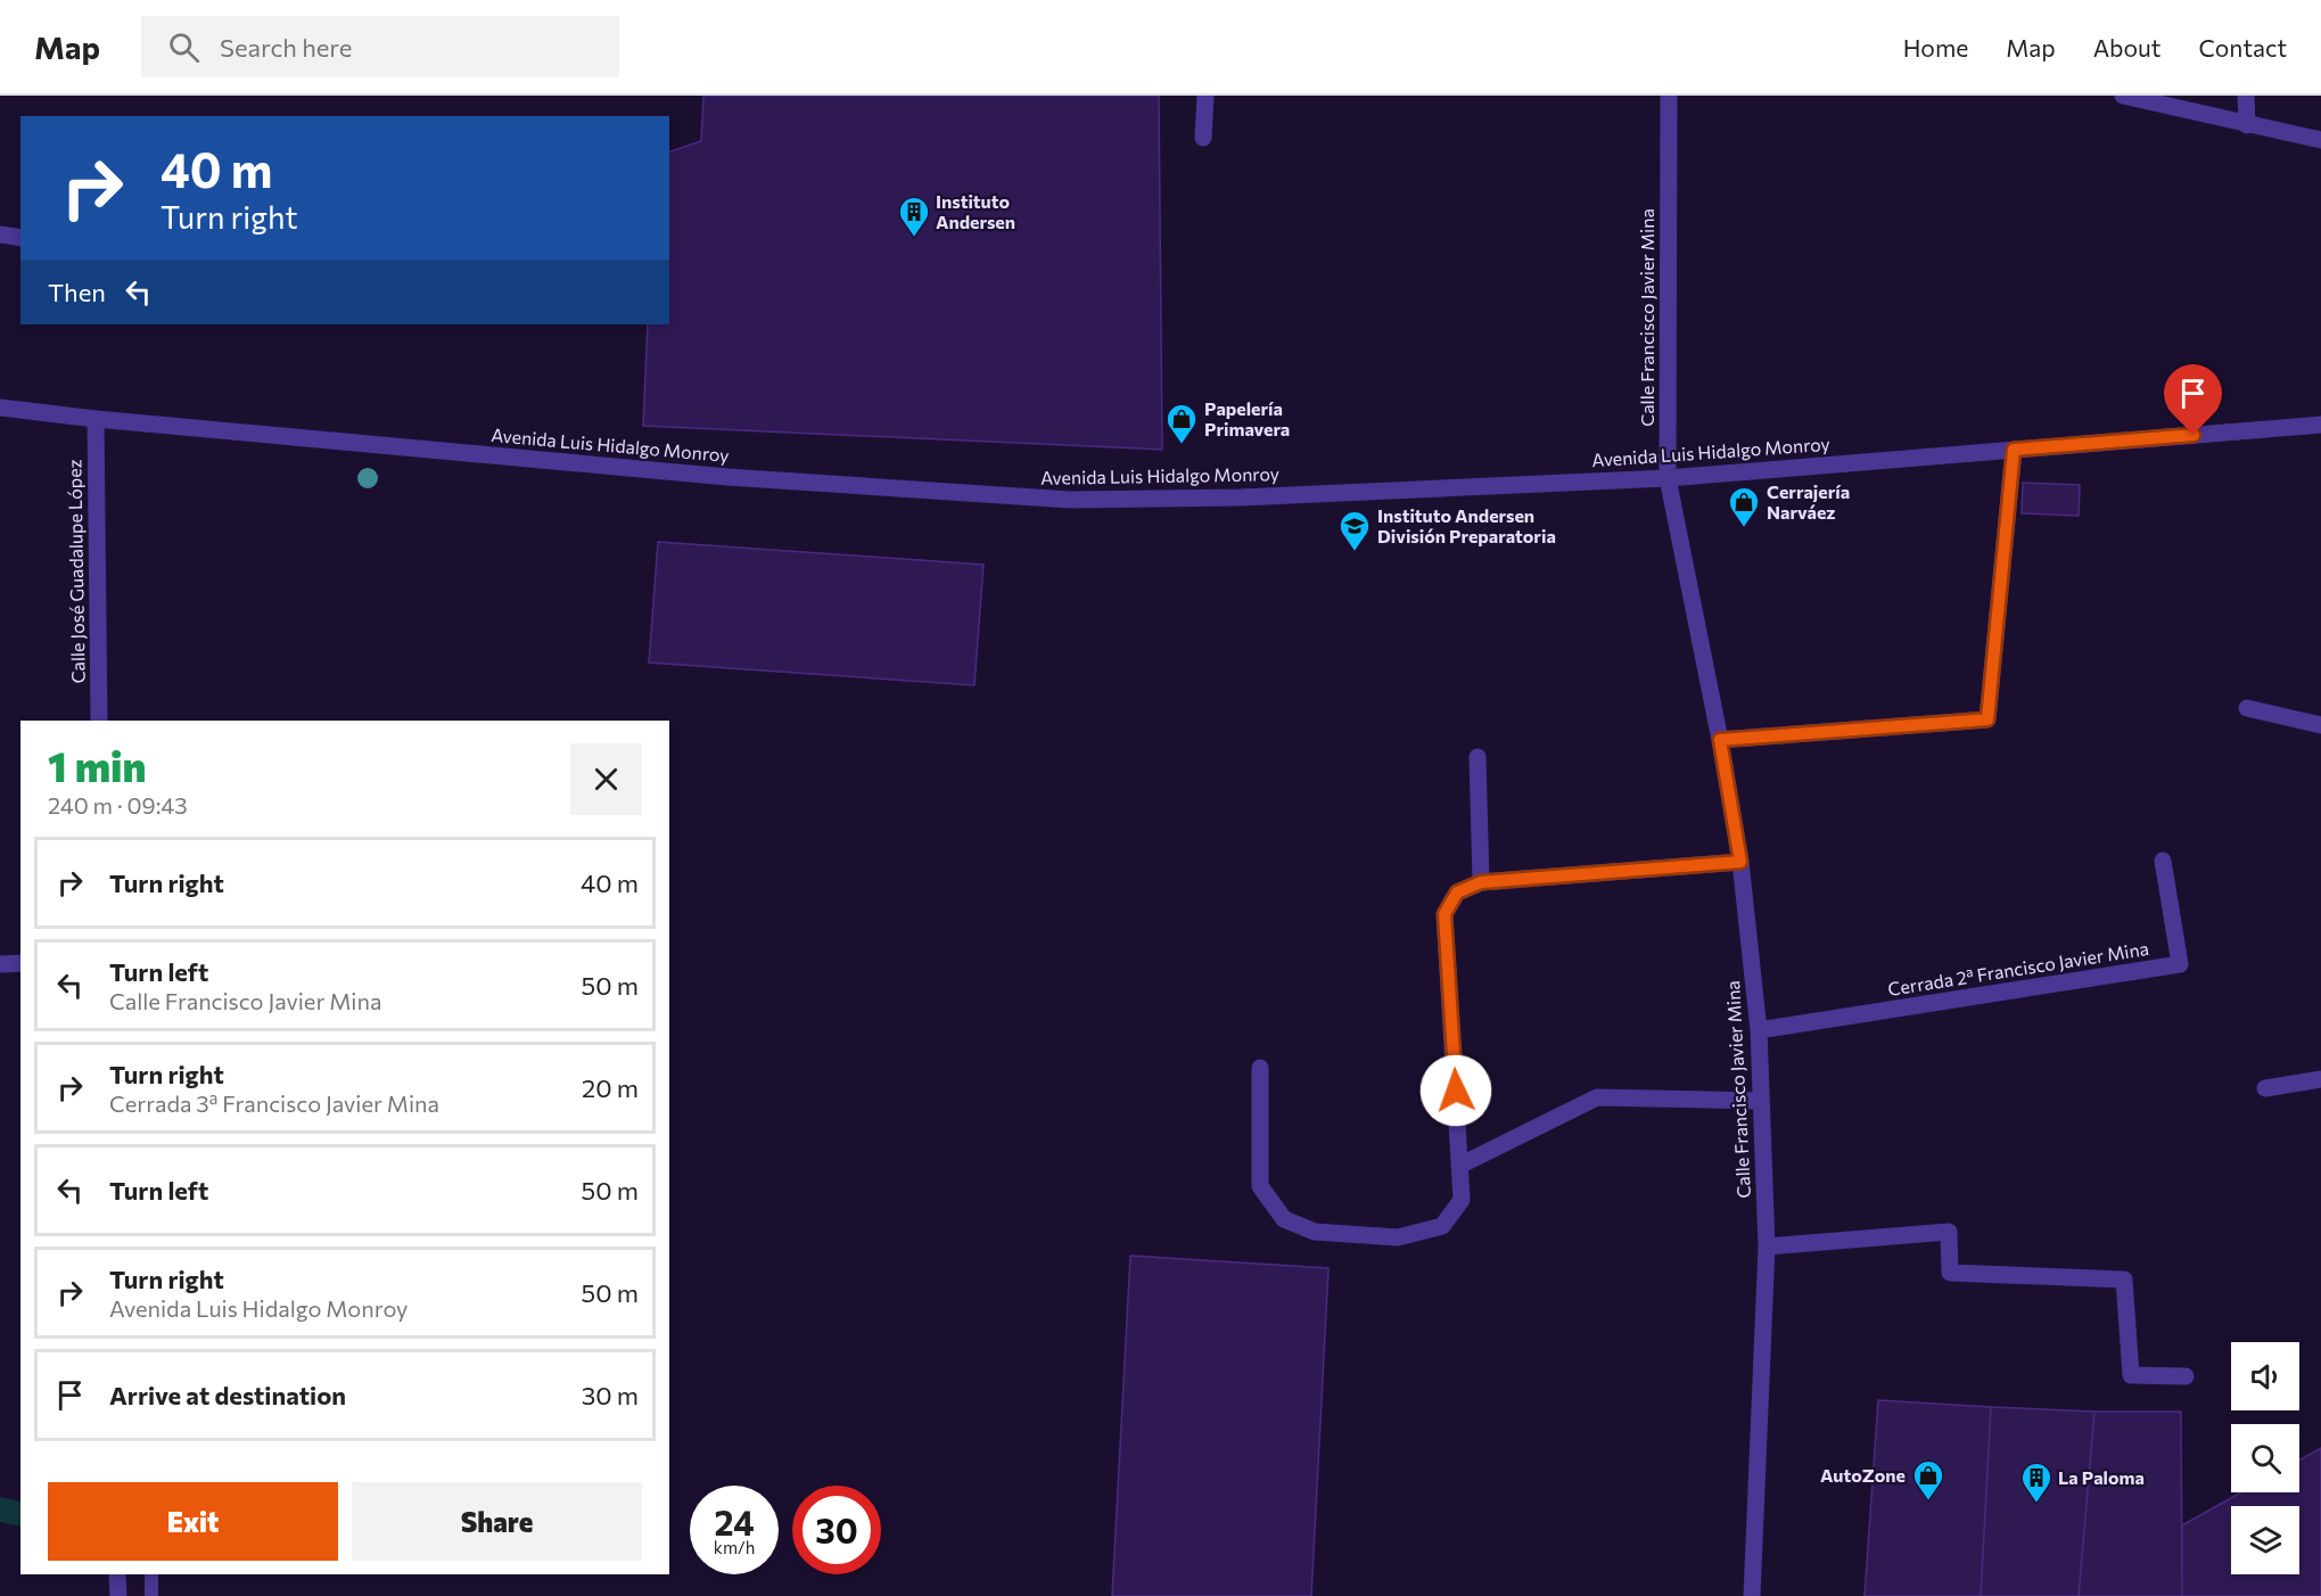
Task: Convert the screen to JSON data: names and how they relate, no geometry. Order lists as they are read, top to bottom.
{
  "streets": {
    "street": [
      "Calle Francisco Javier Mina",
      "Avenida Luis Hidalgo Monroy",
      "Calle José Guadalupe López",
      "Cerrada 2ª Francisco Javier Mina"
    ]
  },
  "crossings": [
    ["Calle Francisco Javier Mina", "Avenida Luis Hidalgo Monroy"],
    ["Calle Francisco Javier Mina", "Cerrada 2ª Francisco Javier Mina"],
    ["Avenida Luis Hidalgo Monroy", "Calle José Guadalupe López"]
  ],
  "places": {
    "building": ["Instituto Andersen", "La Paloma"],
    "shop": ["Papelería Primavera", "Cerrajería Narváez", "AutoZone"],
    "school or university": ["Instituto Andersen División Preparatoria"]
  },
  "page": {
    "header": "Map",
    "search": "Search here",
    "nav": [
      "Home",
      "Map",
      "About",
      "Contact"
    ],
    "turn": ["40 m", "Turn right"],
    "then": "Then",
    "heading": ["1 min", "240 m · 09:43"],
    "list": [
      {
        "name": "Turn right",
        "value": "40 m"
      },
      {
        "name": "Turn left",
        "note": "Calle Francisco Javier Mina",
        "value": "50 m"
      },
      {
        "name": "Turn right",
        "note": "Cerrada 3ª Francisco Javier Mina",
        "value": "20 m"
      },
      {
        "name": "Turn left",
        "value": "50 m"
      },
      {
        "name": "Turn right",
        "note": "Avenida Luis Hidalgo Monroy",
        "value": "50 m"
      },
      {
        "name": "Arrive at destination",
        "value": "30 m"
      }
    ],
    "buttons": ["Exit", "Share"],
    "speed": "24 km/h",
    "limit": "30"
  }
}
